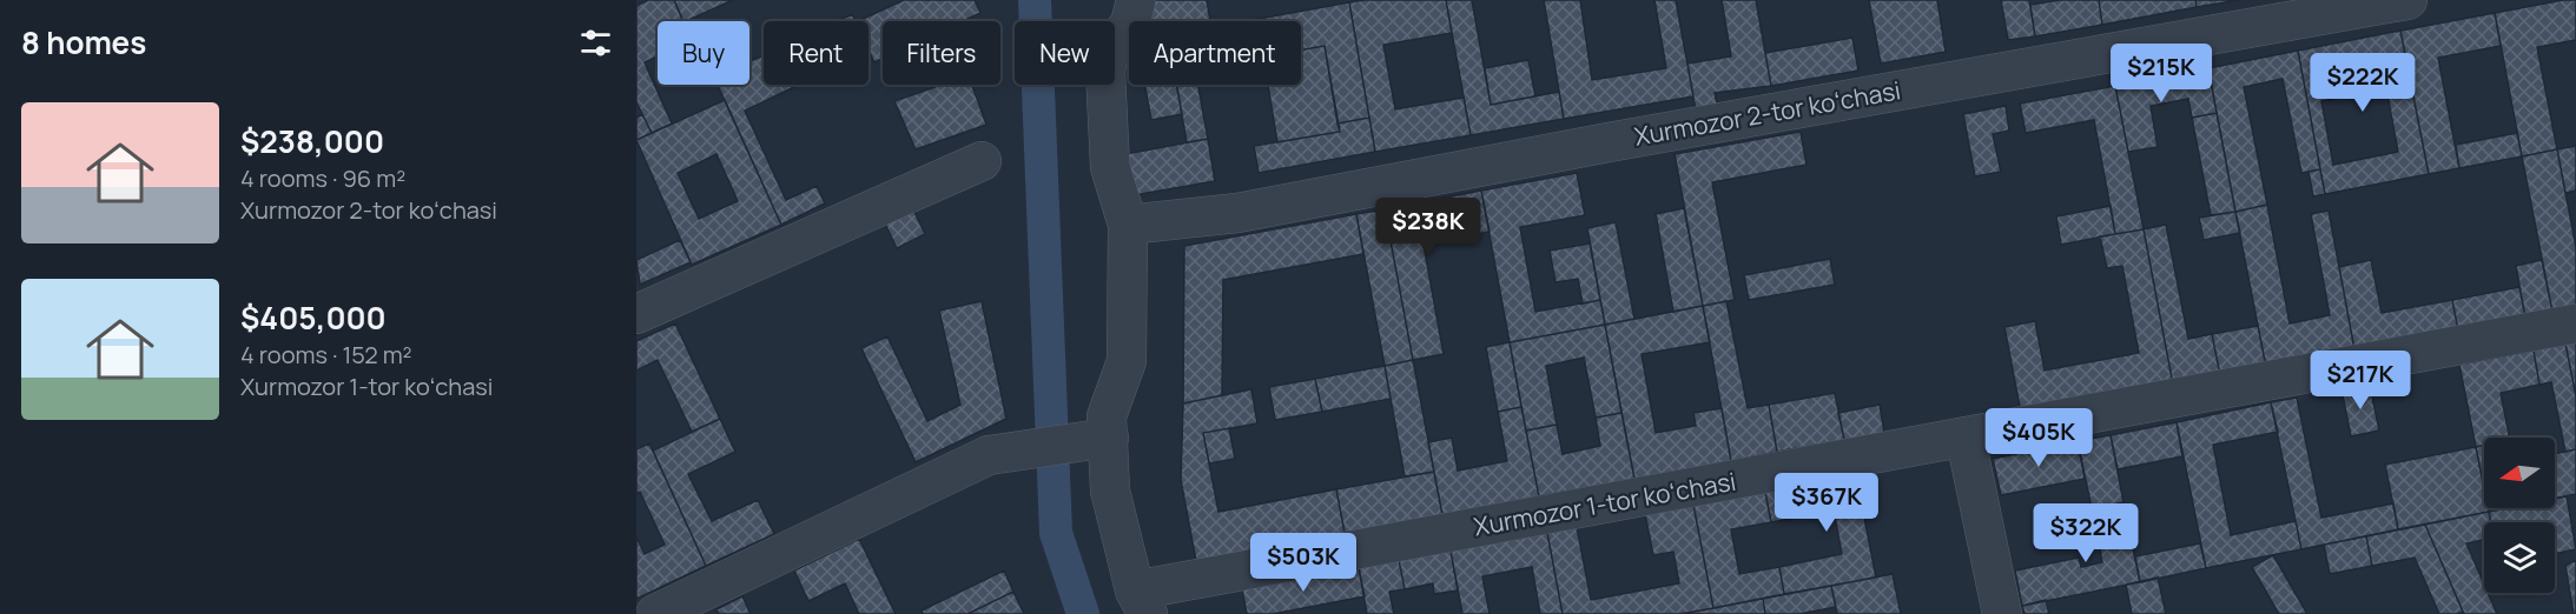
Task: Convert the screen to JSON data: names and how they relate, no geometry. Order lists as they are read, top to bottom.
{
  "streets": {
    "street": ["Xurmozor 2-tor koʻchasi", "Xurmozor 1-tor koʻchasi"]
  },
  "north": "left",
  "page": {
    "heading": "8 homes",
    "chip": [
      "Buy",
      "Rent",
      "Filters",
      "New",
      "Apartment"
    ],
    "price": [
      "$215K",
      "$222K",
      "$238K",
      "$217K",
      "$405K",
      "$367K",
      "$322K",
      "$503K"
    ],
    "list": [
      {
        "name": "$238,000",
        "note": "4 rooms · 96 m² · Xurmozor 2-tor koʻchasi"
      },
      {
        "name": "$405,000",
        "note": "4 rooms · 152 m² · Xurmozor 1-tor koʻchasi"
      }
    ]
  }
}
